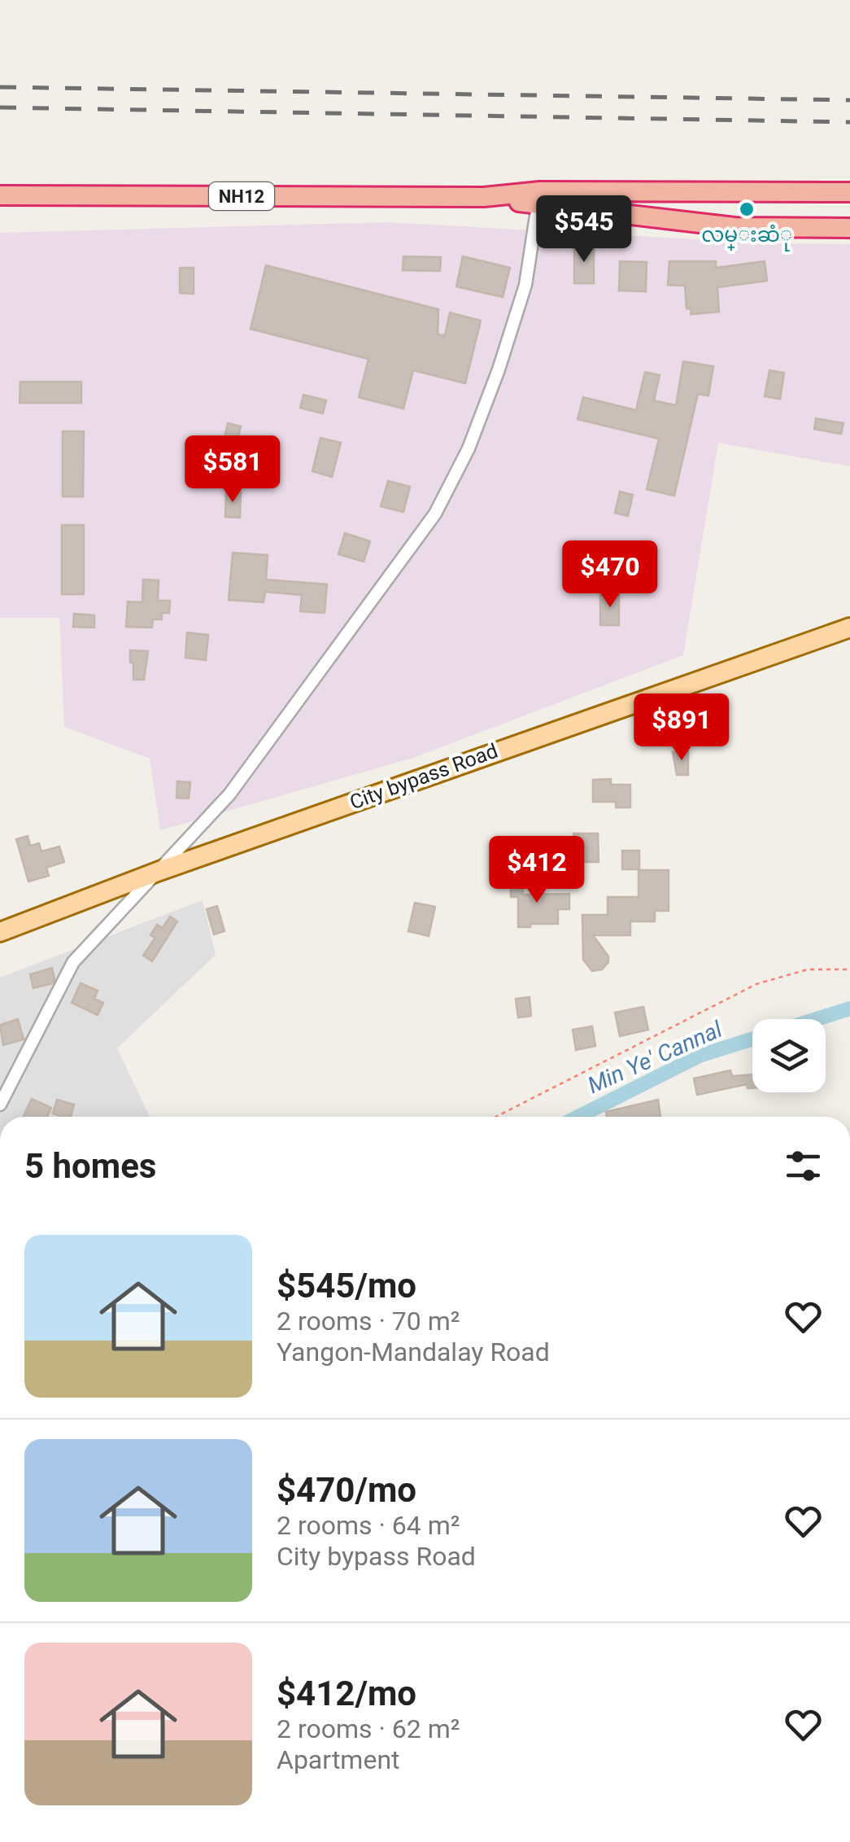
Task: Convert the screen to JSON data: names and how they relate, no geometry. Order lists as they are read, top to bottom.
{
  "streets": {
    "highway": ["NH12"],
    "main road": ["City bypass Road"]
  },
  "water": ["Min Ye' Cannal"],
  "places": ["လမ္းဆံု"],
  "page": {
    "price": [
      "$545",
      "$581",
      "$470",
      "$891",
      "$412"
    ],
    "heading": "5 homes",
    "list": [
      {
        "name": "$545/mo",
        "note": "2 rooms · 70 m² · Yangon-Mandalay Road"
      },
      {
        "name": "$470/mo",
        "note": "2 rooms · 64 m² · City bypass Road"
      },
      {
        "name": "$412/mo",
        "note": "2 rooms · 62 m² · Apartment"
      }
    ]
  }
}
